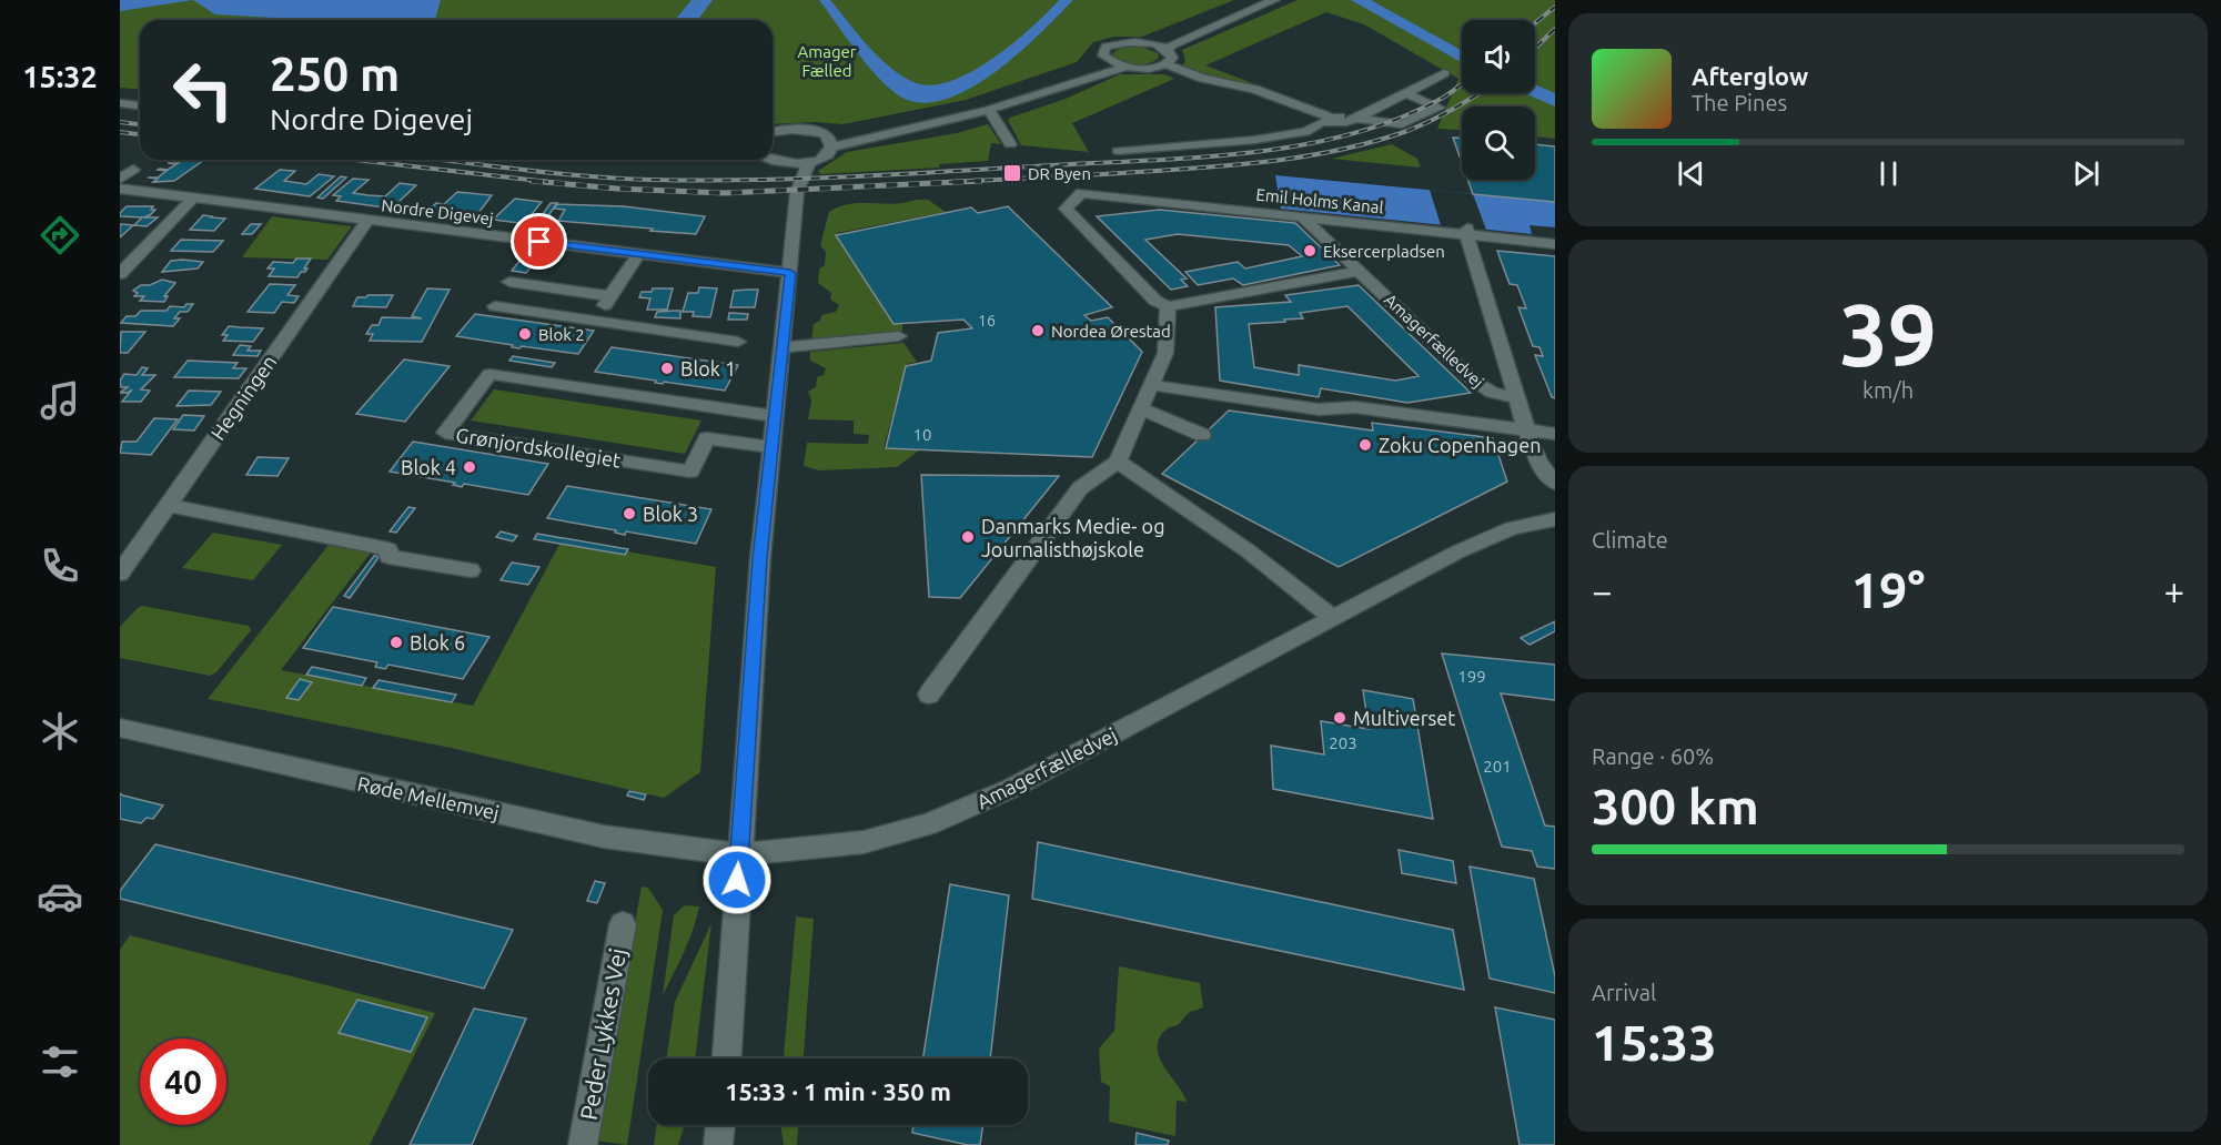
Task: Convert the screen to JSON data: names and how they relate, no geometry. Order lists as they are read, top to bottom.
{
  "streets": {
    "street": [
      "Emil Holms Kanal",
      "Nordre Digevej",
      "Amagerfælledvej",
      "Hegningen",
      "Grønjordskollegiet",
      "Røde Mellemvej",
      "Peder Lykkes Vej"
    ]
  },
  "crossings": [
    ["Emil Holms Kanal", "Amagerfælledvej"],
    ["Nordre Digevej", "Hegningen"],
    ["Amagerfælledvej", "Røde Mellemvej"]
  ],
  "parks": ["Amager Fælled"],
  "places": {
    "transit": ["DR Byen"],
    "other": [
      "Eksercerpladsen",
      "Nordea Ørestad",
      "Blok 2",
      "Blok 1",
      "Zoku Copenhagen",
      "Blok 4",
      "Blok 3",
      "Danmarks Medie- og Journalisthøjskole",
      "Blok 6",
      "Multiverset"
    ]
  },
  "house_numbers": [
    "16",
    "10",
    "199",
    "203",
    "201"
  ],
  "page": {
    "tabs": "15:32",
    "turn": ["250 m", "Nordre Digevej"],
    "song": ["Afterglow", "The Pines"],
    "tile": [
      ["39", "km/h"],
      "Climate",
      ["Range · 60%", "300 km"],
      ["Arrival", "15:33"]
    ],
    "heat": ["−", "19°", "+"],
    "limit": "40",
    "trip": "15:33 · 1 min · 350 m"
  }
}
